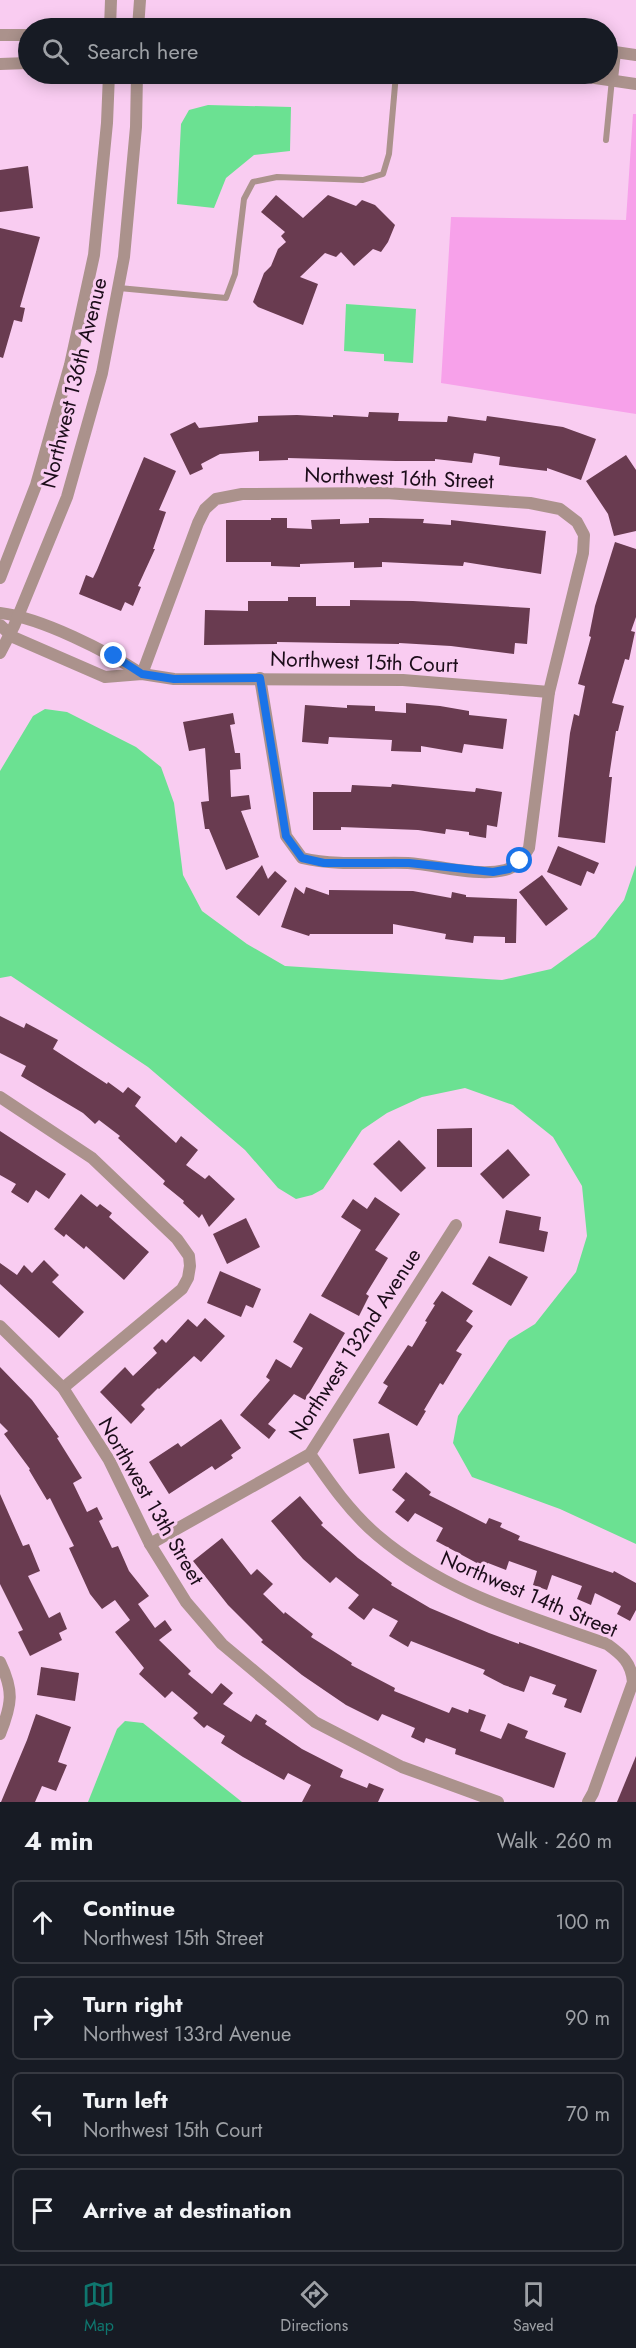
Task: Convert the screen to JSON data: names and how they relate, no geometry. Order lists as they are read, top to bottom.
{
  "streets": {
    "street": [
      "Northwest 136th Avenue",
      "Northwest 16th Street",
      "Northwest 15th Court",
      "Northwest 132nd Avenue",
      "Northwest 13th Street",
      "Northwest 14th Street"
    ]
  },
  "crossings": [
    ["Northwest 136th Avenue", "Northwest 15th Court"],
    ["Northwest 16th Street", "Northwest 15th Court"],
    ["Northwest 132nd Avenue", "Northwest 13th Street"],
    ["Northwest 132nd Avenue", "Northwest 14th Street"]
  ],
  "page": {
    "search": "Search here",
    "heading": ["4 min", "Walk · 260 m"],
    "list": [
      ["Continue", "Northwest 15th Street", "100 m"],
      ["Turn right", "Northwest 133rd Avenue", "90 m"],
      ["Turn left", "Northwest 15th Court", "70 m"],
      "Arrive at destination"
    ],
    "nav": ["Map", "Directions", "Saved"]
  }
}
